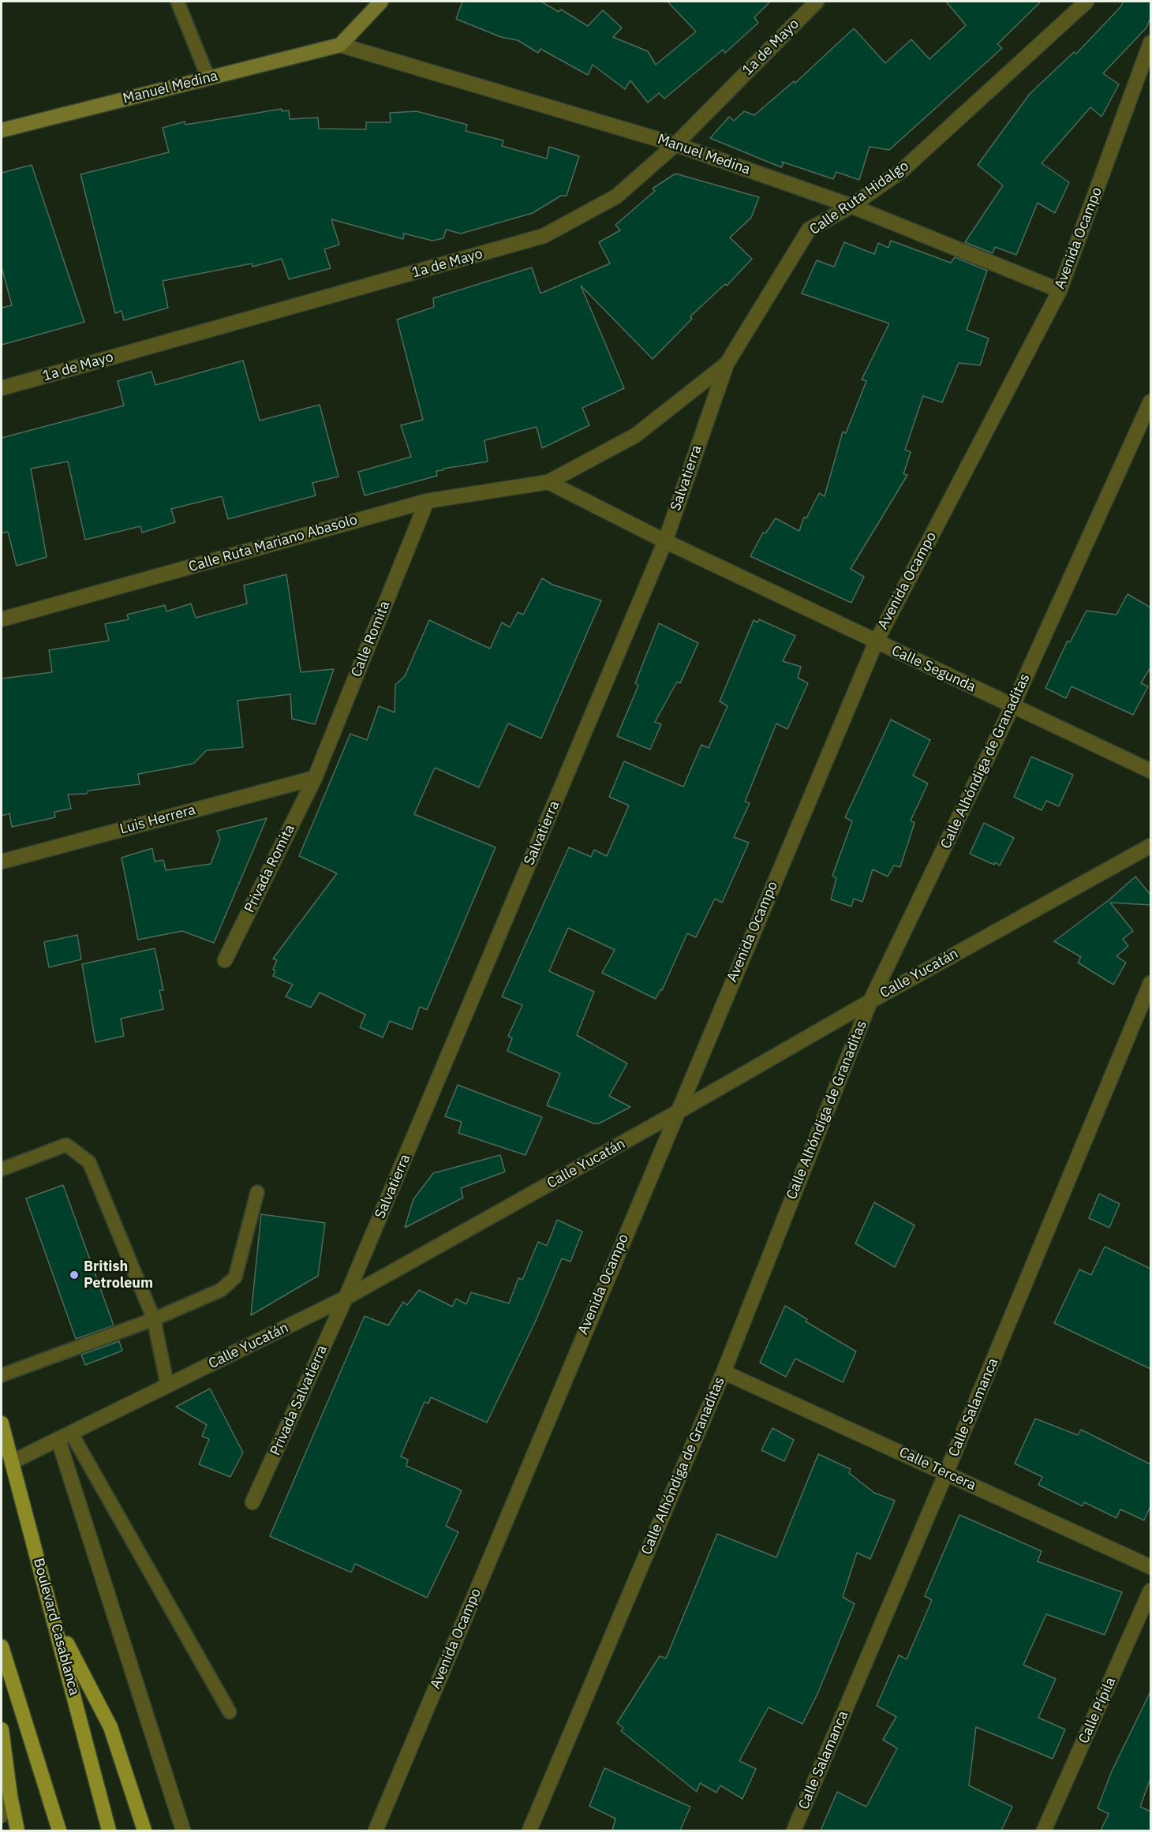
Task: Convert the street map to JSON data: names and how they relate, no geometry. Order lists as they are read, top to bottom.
{
  "streets": {
    "main road": ["Boulevard Casablanca"],
    "street": [
      "1a de Mayo",
      "Manuel Medina",
      "Calle Ruta Hidalgo",
      "Avenida Ocampo",
      "Salvatierra",
      "Calle Ruta Mariano Abasolo",
      "Calle Romita",
      "Calle Segunda",
      "Calle Alhóndiga de Granaditas",
      "Luis Herrera",
      "Privada Romita",
      "Calle Yucatán",
      "Privada Salvatierra",
      "Calle Salamanca",
      "Calle Tercera",
      "Calle Pípila"
    ]
  },
  "crossings": [
    ["1a de Mayo", "Manuel Medina"],
    ["Manuel Medina", "Calle Ruta Hidalgo"],
    ["Manuel Medina", "Avenida Ocampo"],
    ["Calle Ruta Hidalgo", "Salvatierra"],
    ["Calle Ruta Hidalgo", "Calle Ruta Mariano Abasolo"],
    ["Avenida Ocampo", "Calle Segunda"],
    ["Avenida Ocampo", "Calle Yucatán"],
    ["Salvatierra", "Calle Ruta Mariano Abasolo"],
    ["Salvatierra", "Calle Segunda"],
    ["Salvatierra", "Calle Yucatán"],
    ["Salvatierra", "Privada Salvatierra"],
    ["Calle Ruta Mariano Abasolo", "Calle Romita"],
    ["Calle Romita", "Luis Herrera"],
    ["Calle Romita", "Privada Romita"],
    ["Calle Segunda", "Calle Alhóndiga de Granaditas"],
    ["Calle Alhóndiga de Granaditas", "Calle Yucatán"],
    ["Calle Alhóndiga de Granaditas", "Calle Tercera"],
    ["Luis Herrera", "Privada Romita"],
    ["Calle Yucatán", "Privada Salvatierra"],
    ["Calle Yucatán", "Boulevard Casablanca"],
    ["Calle Salamanca", "Calle Tercera"]
  ],
  "places": ["British Petroleum"]
}
